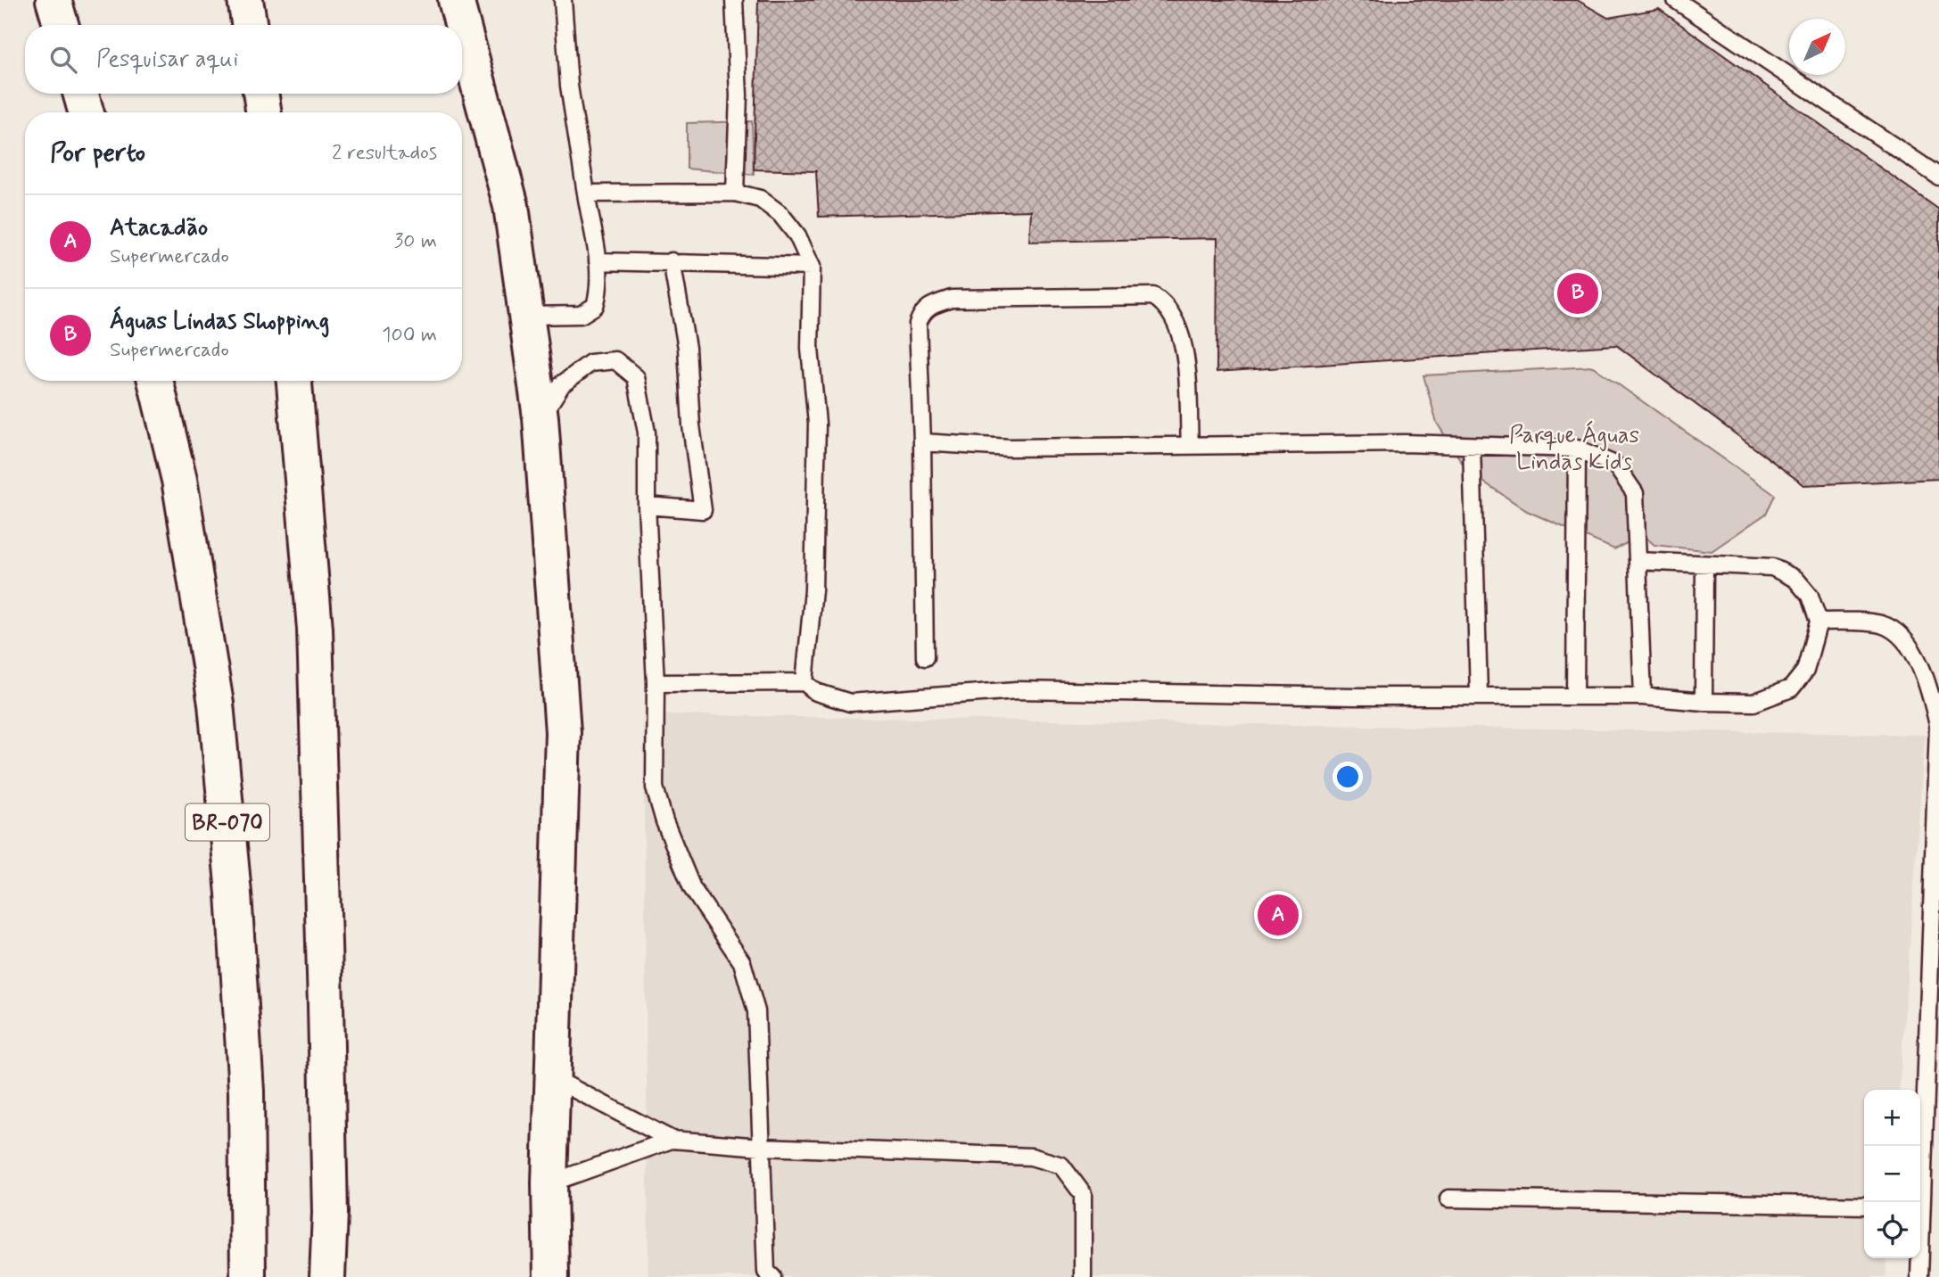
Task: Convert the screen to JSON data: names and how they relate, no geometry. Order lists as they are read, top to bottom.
{
  "streets": {
    "main road": ["BR-070"]
  },
  "parks": ["Parque Águas Lindas Kids"],
  "north": "top right",
  "page": {
    "search": "Pesquisar aqui",
    "heading": ["Por perto", "2 resultados"],
    "list": [
      {
        "mark": "A",
        "name": "Atacadão",
        "note": "Supermercado",
        "value": "30 m"
      },
      {
        "mark": "B",
        "name": "Águas Lindas Shopping",
        "note": "Supermercado",
        "value": "100 m"
      }
    ],
    "pins": ["B", "A"],
    "map_buttons": ["+", "−"]
  }
}
